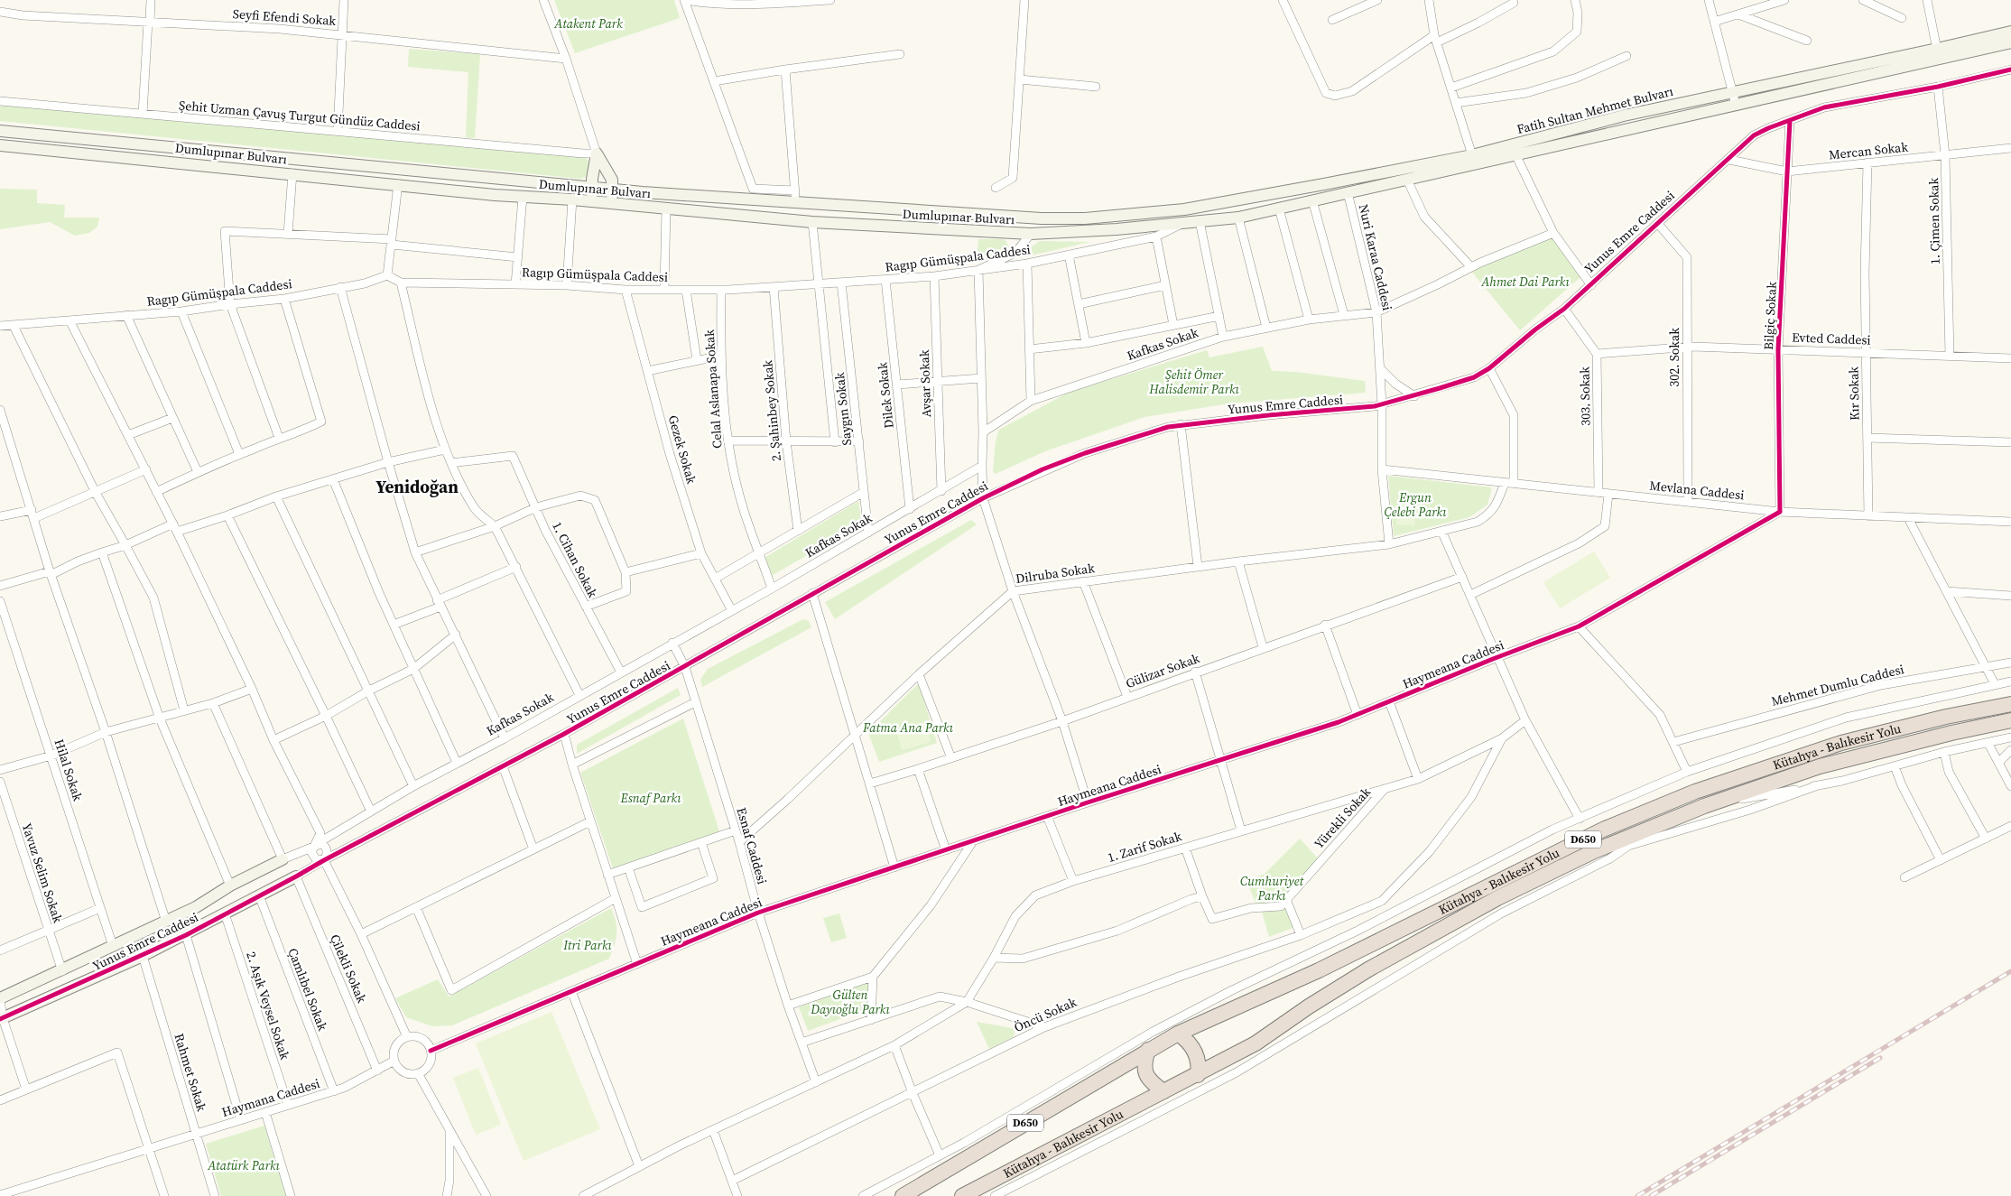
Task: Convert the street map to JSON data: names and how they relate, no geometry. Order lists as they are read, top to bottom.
{
  "streets": {
    "highway": ["Kütahya - Balıkesir Yolu", "D650"],
    "main road": ["Fatih Sultan Mehmet Bulvarı", "Dumlupınar Bulvarı", "Yunus Emre Caddesi"],
    "street": [
      "Seyfi Efendi Sokak",
      "Şehit Uzman Çavuş Turgut Gündüz Caddesi",
      "Mercan Sokak",
      "1. Çimen Sokak",
      "Nuri Karaa Caddesi",
      "Ragıp Gümüşpala Caddesi",
      "Bilgiç Sokak",
      "Evted Caddesi",
      "Kafkas Sokak",
      "302. Sokak",
      "Avşar Sokak",
      "Celal Aslanapa Sokak",
      "Kır Sokak",
      "Dilek Sokak",
      "303. Sokak",
      "Saygın Sokak",
      "2. Şahinbey Sokak",
      "Gezek Sokak",
      "Mevlana Caddesi",
      "1. Cihan Sokak",
      "Dilruba Sokak",
      "Haymeana Caddesi",
      "Gülizar Sokak",
      "Mehmet Dumlu Caddesi",
      "Hilal Sokak",
      "Yürekli Sokak",
      "Esnaf Caddesi",
      "1. Zarif Sokak",
      "Yavuz Selim Sokak",
      "Çilekli Sokak",
      "Çamlıbel Sokak",
      "2. Aşık Veysel Sokak",
      "Öncü Sokak",
      "Rahmet Sokak",
      "Haymana Caddesi"
    ]
  },
  "crossings": [
    ["Fatih Sultan Mehmet Bulvarı", "Dumlupınar Bulvarı"],
    ["Fatih Sultan Mehmet Bulvarı", "Nuri Karaa Caddesi"],
    ["Fatih Sultan Mehmet Bulvarı", "Ragıp Gümüşpala Caddesi"],
    ["Mercan Sokak", "1. Çimen Sokak"],
    ["Mercan Sokak", "Yunus Emre Caddesi"],
    ["Mercan Sokak", "Bilgiç Sokak"],
    ["Mercan Sokak", "Kır Sokak"],
    ["Dumlupınar Bulvarı", "Ragıp Gümüşpala Caddesi"],
    ["1. Çimen Sokak", "Yunus Emre Caddesi"],
    ["1. Çimen Sokak", "Evted Caddesi"],
    ["Yunus Emre Caddesi", "Nuri Karaa Caddesi"],
    ["Yunus Emre Caddesi", "Bilgiç Sokak"],
    ["Yunus Emre Caddesi", "Kafkas Sokak"],
    ["Yunus Emre Caddesi", "302. Sokak"],
    ["Yunus Emre Caddesi", "303. Sokak"],
    ["Yunus Emre Caddesi", "Esnaf Caddesi"],
    ["Yunus Emre Caddesi", "Çilekli Sokak"],
    ["Yunus Emre Caddesi", "Çamlıbel Sokak"],
    ["Yunus Emre Caddesi", "2. Aşık Veysel Sokak"],
    ["Yunus Emre Caddesi", "Rahmet Sokak"],
    ["Nuri Karaa Caddesi", "Kafkas Sokak"],
    ["Nuri Karaa Caddesi", "Mevlana Caddesi"],
    ["Nuri Karaa Caddesi", "Dilruba Sokak"],
    ["Ragıp Gümüşpala Caddesi", "Avşar Sokak"],
    ["Ragıp Gümüşpala Caddesi", "Celal Aslanapa Sokak"],
    ["Ragıp Gümüşpala Caddesi", "Dilek Sokak"],
    ["Ragıp Gümüşpala Caddesi", "Saygın Sokak"],
    ["Ragıp Gümüşpala Caddesi", "2. Şahinbey Sokak"],
    ["Ragıp Gümüşpala Caddesi", "Gezek Sokak"],
    ["Bilgiç Sokak", "Evted Caddesi"],
    ["Bilgiç Sokak", "Mevlana Caddesi"],
    ["Bilgiç Sokak", "Haymeana Caddesi"],
    ["Evted Caddesi", "302. Sokak"],
    ["Evted Caddesi", "Kır Sokak"],
    ["Evted Caddesi", "303. Sokak"],
    ["Kafkas Sokak", "Avşar Sokak"],
    ["Kafkas Sokak", "Celal Aslanapa Sokak"],
    ["Kafkas Sokak", "Dilek Sokak"],
    ["Kafkas Sokak", "Saygın Sokak"],
    ["Kafkas Sokak", "Gezek Sokak"],
    ["Kafkas Sokak", "1. Cihan Sokak"],
    ["Kafkas Sokak", "Esnaf Caddesi"],
    ["302. Sokak", "Mevlana Caddesi"],
    ["Kır Sokak", "Mevlana Caddesi"],
    ["303. Sokak", "Mevlana Caddesi"],
    ["Mevlana Caddesi", "Dilruba Sokak"],
    ["Mevlana Caddesi", "Haymeana Caddesi"],
    ["Dilruba Sokak", "Esnaf Caddesi"],
    ["Haymeana Caddesi", "Esnaf Caddesi"],
    ["Haymeana Caddesi", "Haymana Caddesi"],
    ["Yürekli Sokak", "1. Zarif Sokak"],
    ["Yürekli Sokak", "Öncü Sokak"],
    ["Çilekli Sokak", "Haymana Caddesi"],
    ["Çamlıbel Sokak", "Haymana Caddesi"],
    ["2. Aşık Veysel Sokak", "Haymana Caddesi"],
    ["Rahmet Sokak", "Haymana Caddesi"]
  ],
  "districts": ["Yenidoğan"],
  "parks": [
    "Atakent Park",
    "Ahmet Dai Parkı",
    "Şehit Ömer Halisdemir Parkı",
    "Ergun Çelebi Parkı",
    "Fatma Ana Parkı",
    "Esnaf Parkı",
    "Cumhuriyet Parkı",
    "Itri Parkı",
    "Gülten Dayıoğlu Parkı",
    "Atatürk Parkı"
  ]
}
